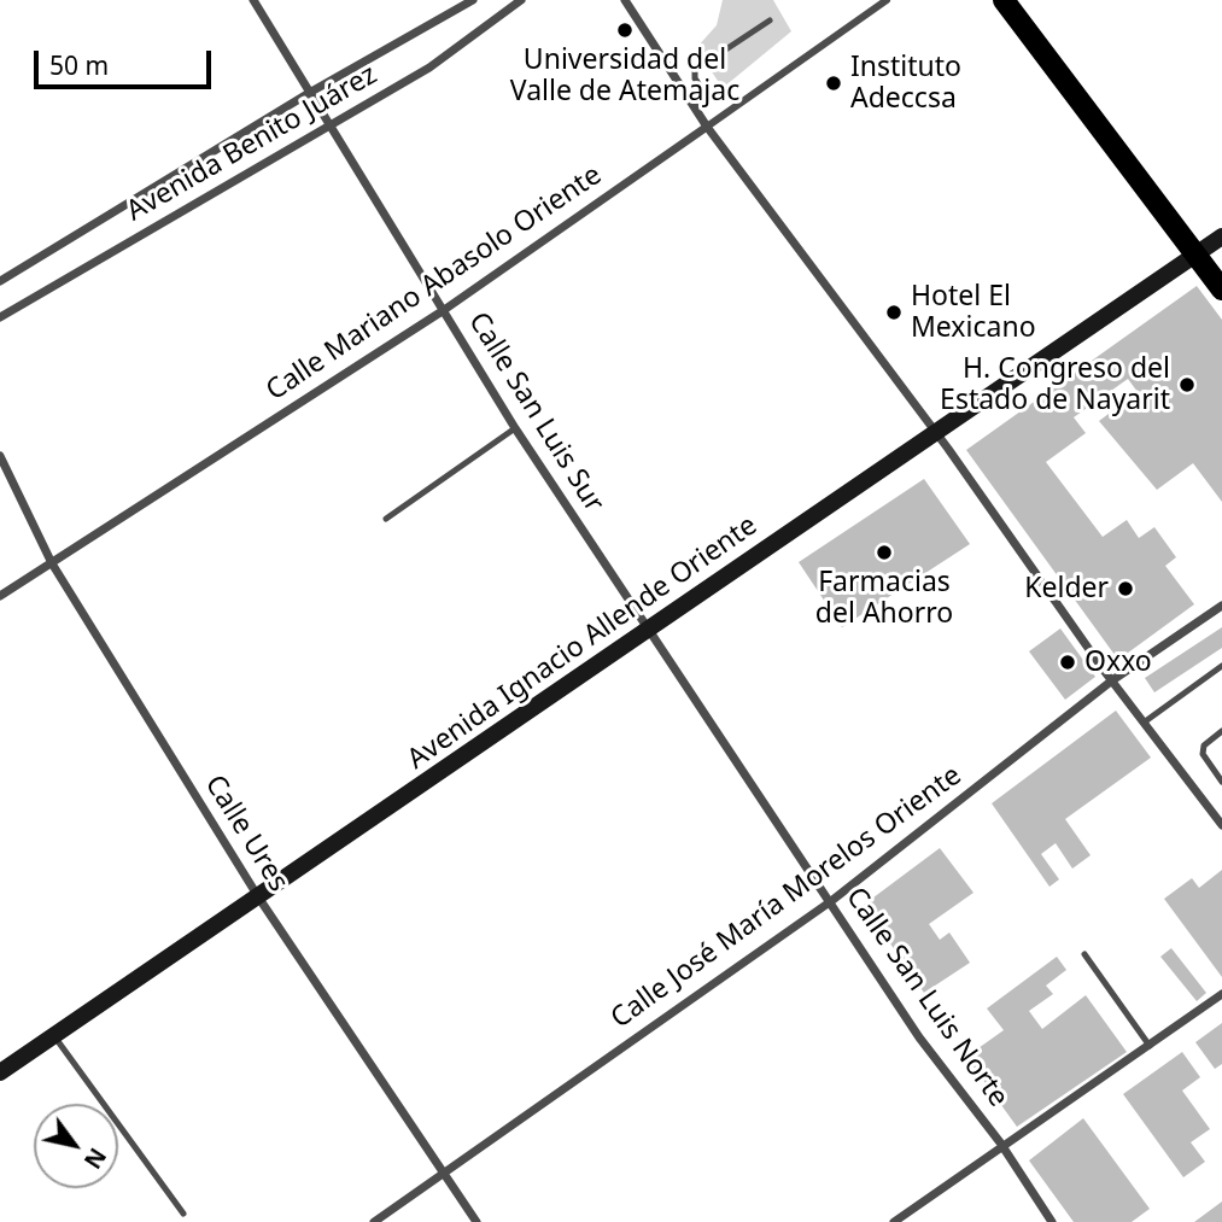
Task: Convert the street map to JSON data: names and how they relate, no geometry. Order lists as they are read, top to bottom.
{
  "streets": {
    "main road": ["Avenida Ignacio Allende Oriente"],
    "street": [
      "Avenida Benito Juárez",
      "Calle Mariano Abasolo Oriente",
      "Calle San Luis Sur",
      "Calle Ures",
      "Calle José María Morelos Oriente",
      "Calle San Luis Norte"
    ]
  },
  "crossings": [
    ["Avenida Benito Juárez", "Calle San Luis Sur"],
    ["Calle Mariano Abasolo Oriente", "Calle San Luis Sur"],
    ["Calle Mariano Abasolo Oriente", "Calle Ures"],
    ["Calle San Luis Sur", "Avenida Ignacio Allende Oriente"],
    ["Calle San Luis Sur", "Calle San Luis Norte"],
    ["Avenida Ignacio Allende Oriente", "Calle Ures"],
    ["Avenida Ignacio Allende Oriente", "Calle San Luis Norte"],
    ["Calle Ures", "Calle José María Morelos Oriente"],
    ["Calle José María Morelos Oriente", "Calle San Luis Norte"]
  ],
  "places": [
    "Universidad del Valle de Atemajac",
    "Instituto Adeccsa",
    "Hotel El Mexicano",
    "H. Congreso del Estado de Nayarit",
    "Farmacias del Ahorro",
    "Kelder",
    "Oxxo"
  ],
  "scale_bar": "50 m",
  "north": "bottom right"
}
